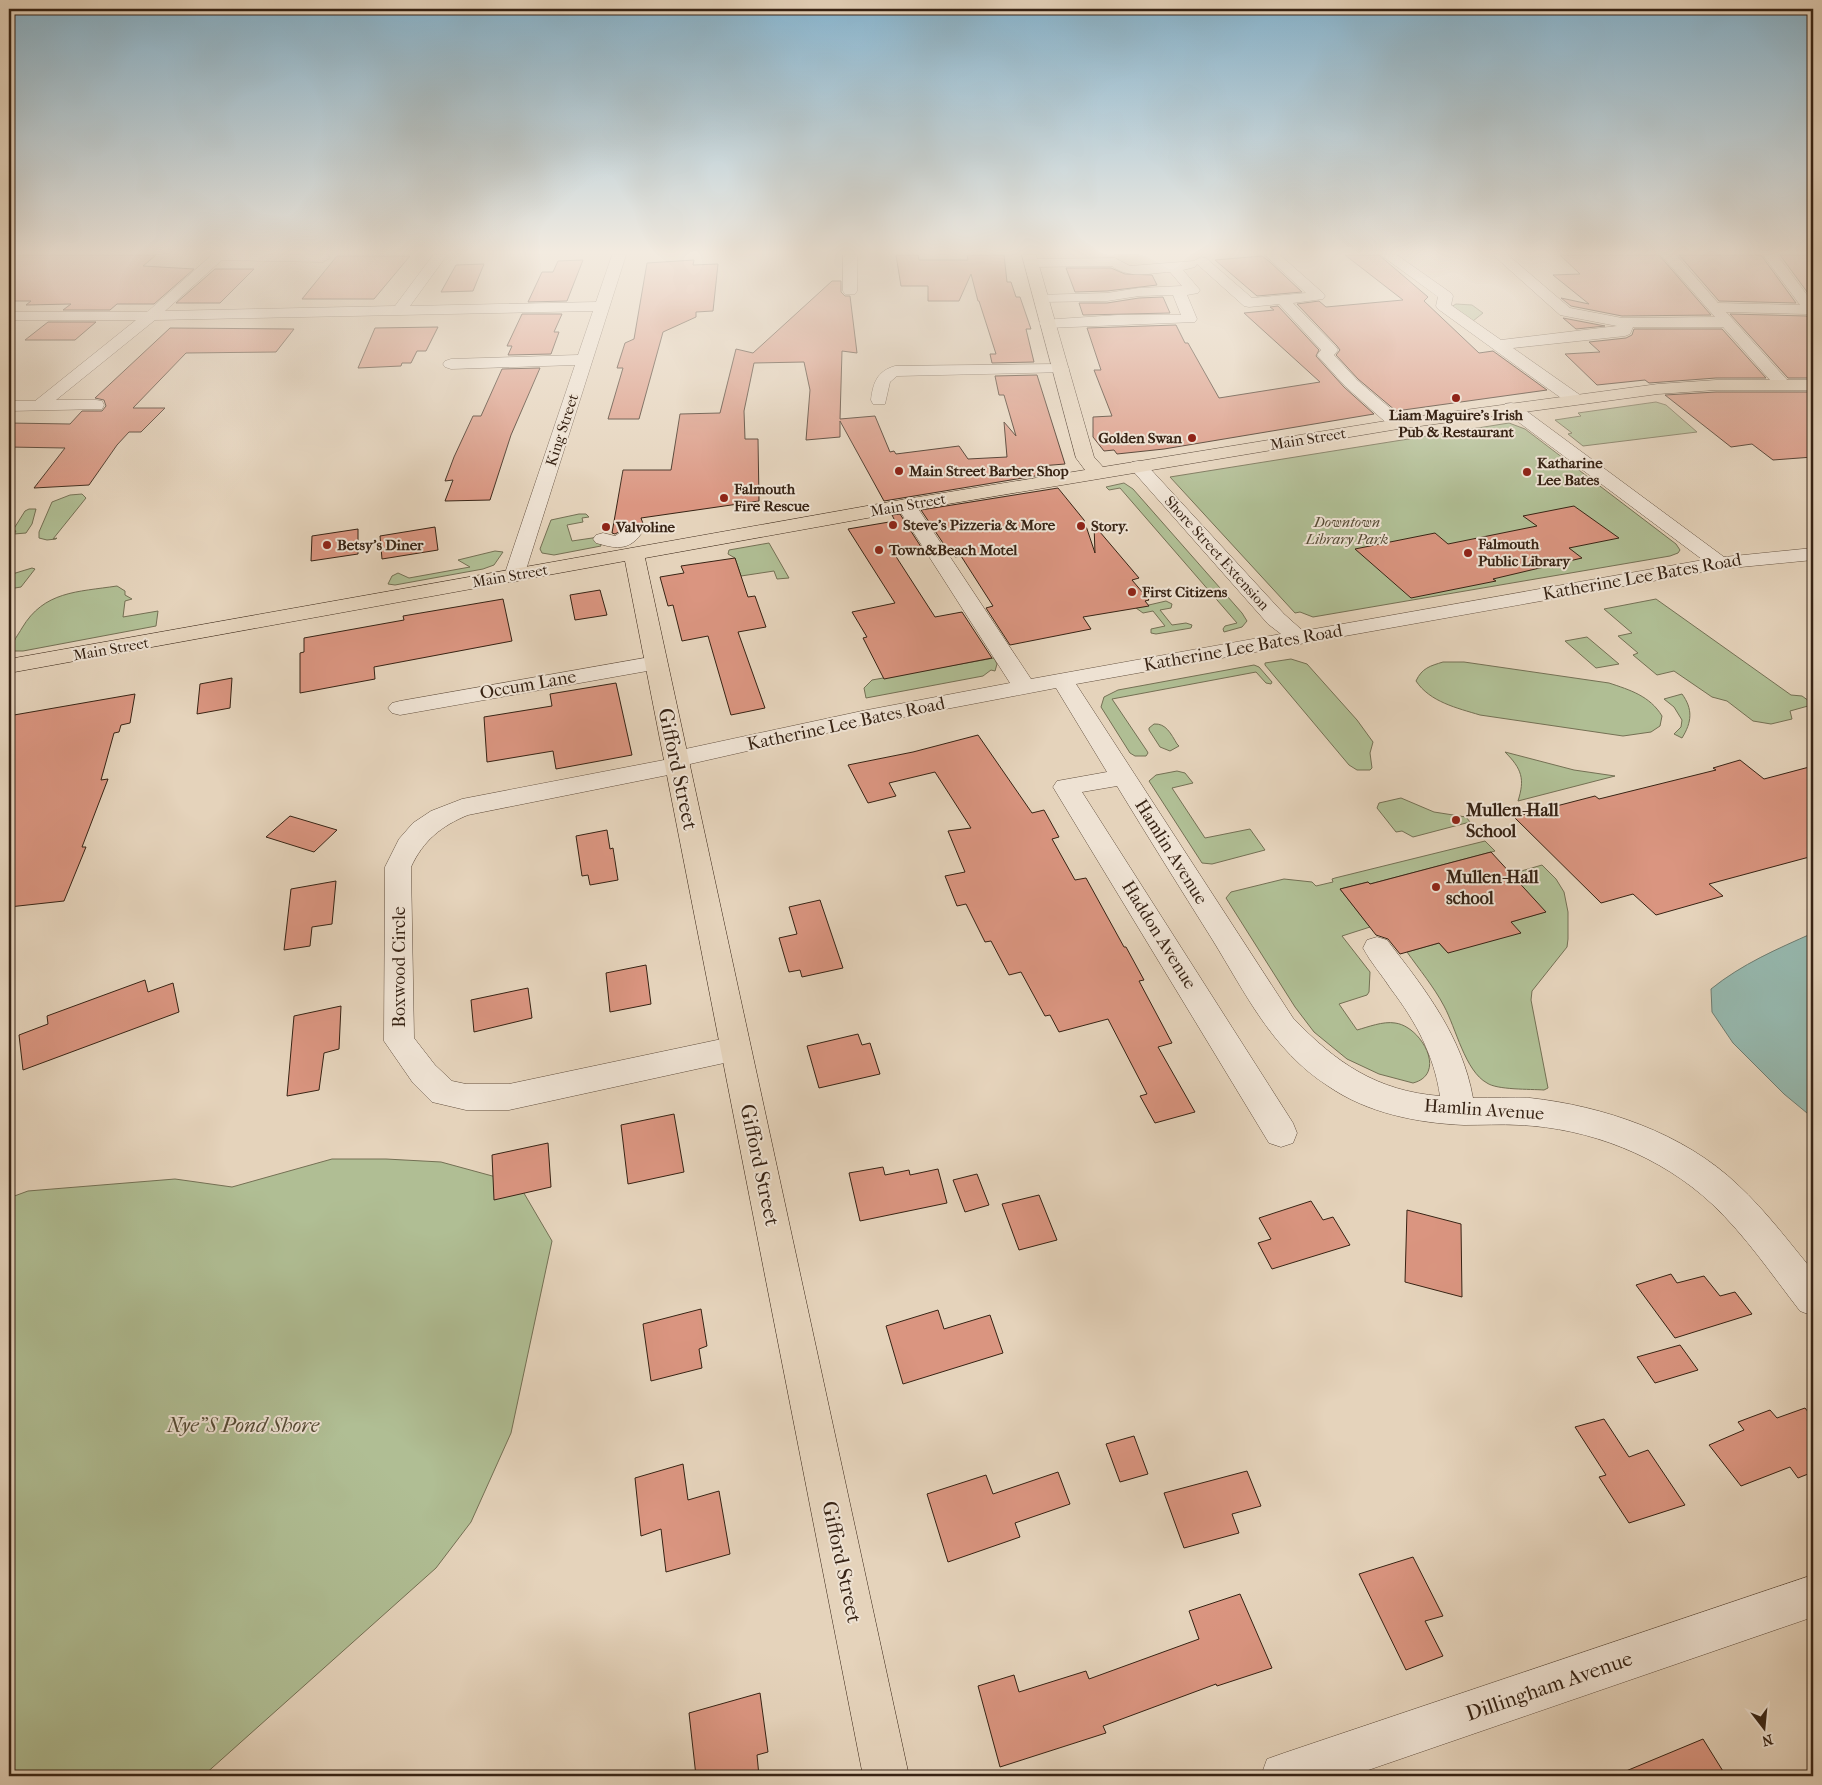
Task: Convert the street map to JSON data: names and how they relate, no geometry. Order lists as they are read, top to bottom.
{
  "streets": {
    "main road": ["Main Street", "Gifford Street"],
    "street": [
      "King Street",
      "Shore Street Extension",
      "Katherine Lee Bates Road",
      "Occum Lane",
      "Hamlin Avenue",
      "Haddon Avenue",
      "Boxwood Circle",
      "Dillingham Avenue"
    ]
  },
  "crossings": [
    ["King Street", "Main Street"],
    ["Main Street", "Shore Street Extension"],
    ["Main Street", "Gifford Street"],
    ["Shore Street Extension", "Katherine Lee Bates Road"],
    ["Katherine Lee Bates Road", "Gifford Street"],
    ["Katherine Lee Bates Road", "Hamlin Avenue"],
    ["Katherine Lee Bates Road", "Boxwood Circle"],
    ["Occum Lane", "Gifford Street"],
    ["Gifford Street", "Boxwood Circle"],
    ["Hamlin Avenue", "Haddon Avenue"]
  ],
  "parks": ["Downtown Library Park", "Nye\"S Pond Shore"],
  "places": [
    "Liam Maguire's Irish Pub & Restaurant",
    "Golden Swan",
    "Main Street Barber Shop",
    "Katharine Lee Bates",
    "Falmouth Fire Rescue",
    "Steve's Pizzeria & More",
    "Story.",
    "Valvoline",
    "Betsy's Diner",
    "Town&Beach Motel",
    "Falmouth Public Library",
    "First Citizens",
    "Mullen-Hall School",
    "Mullen-Hall school"
  ],
  "north": "bottom"
}
